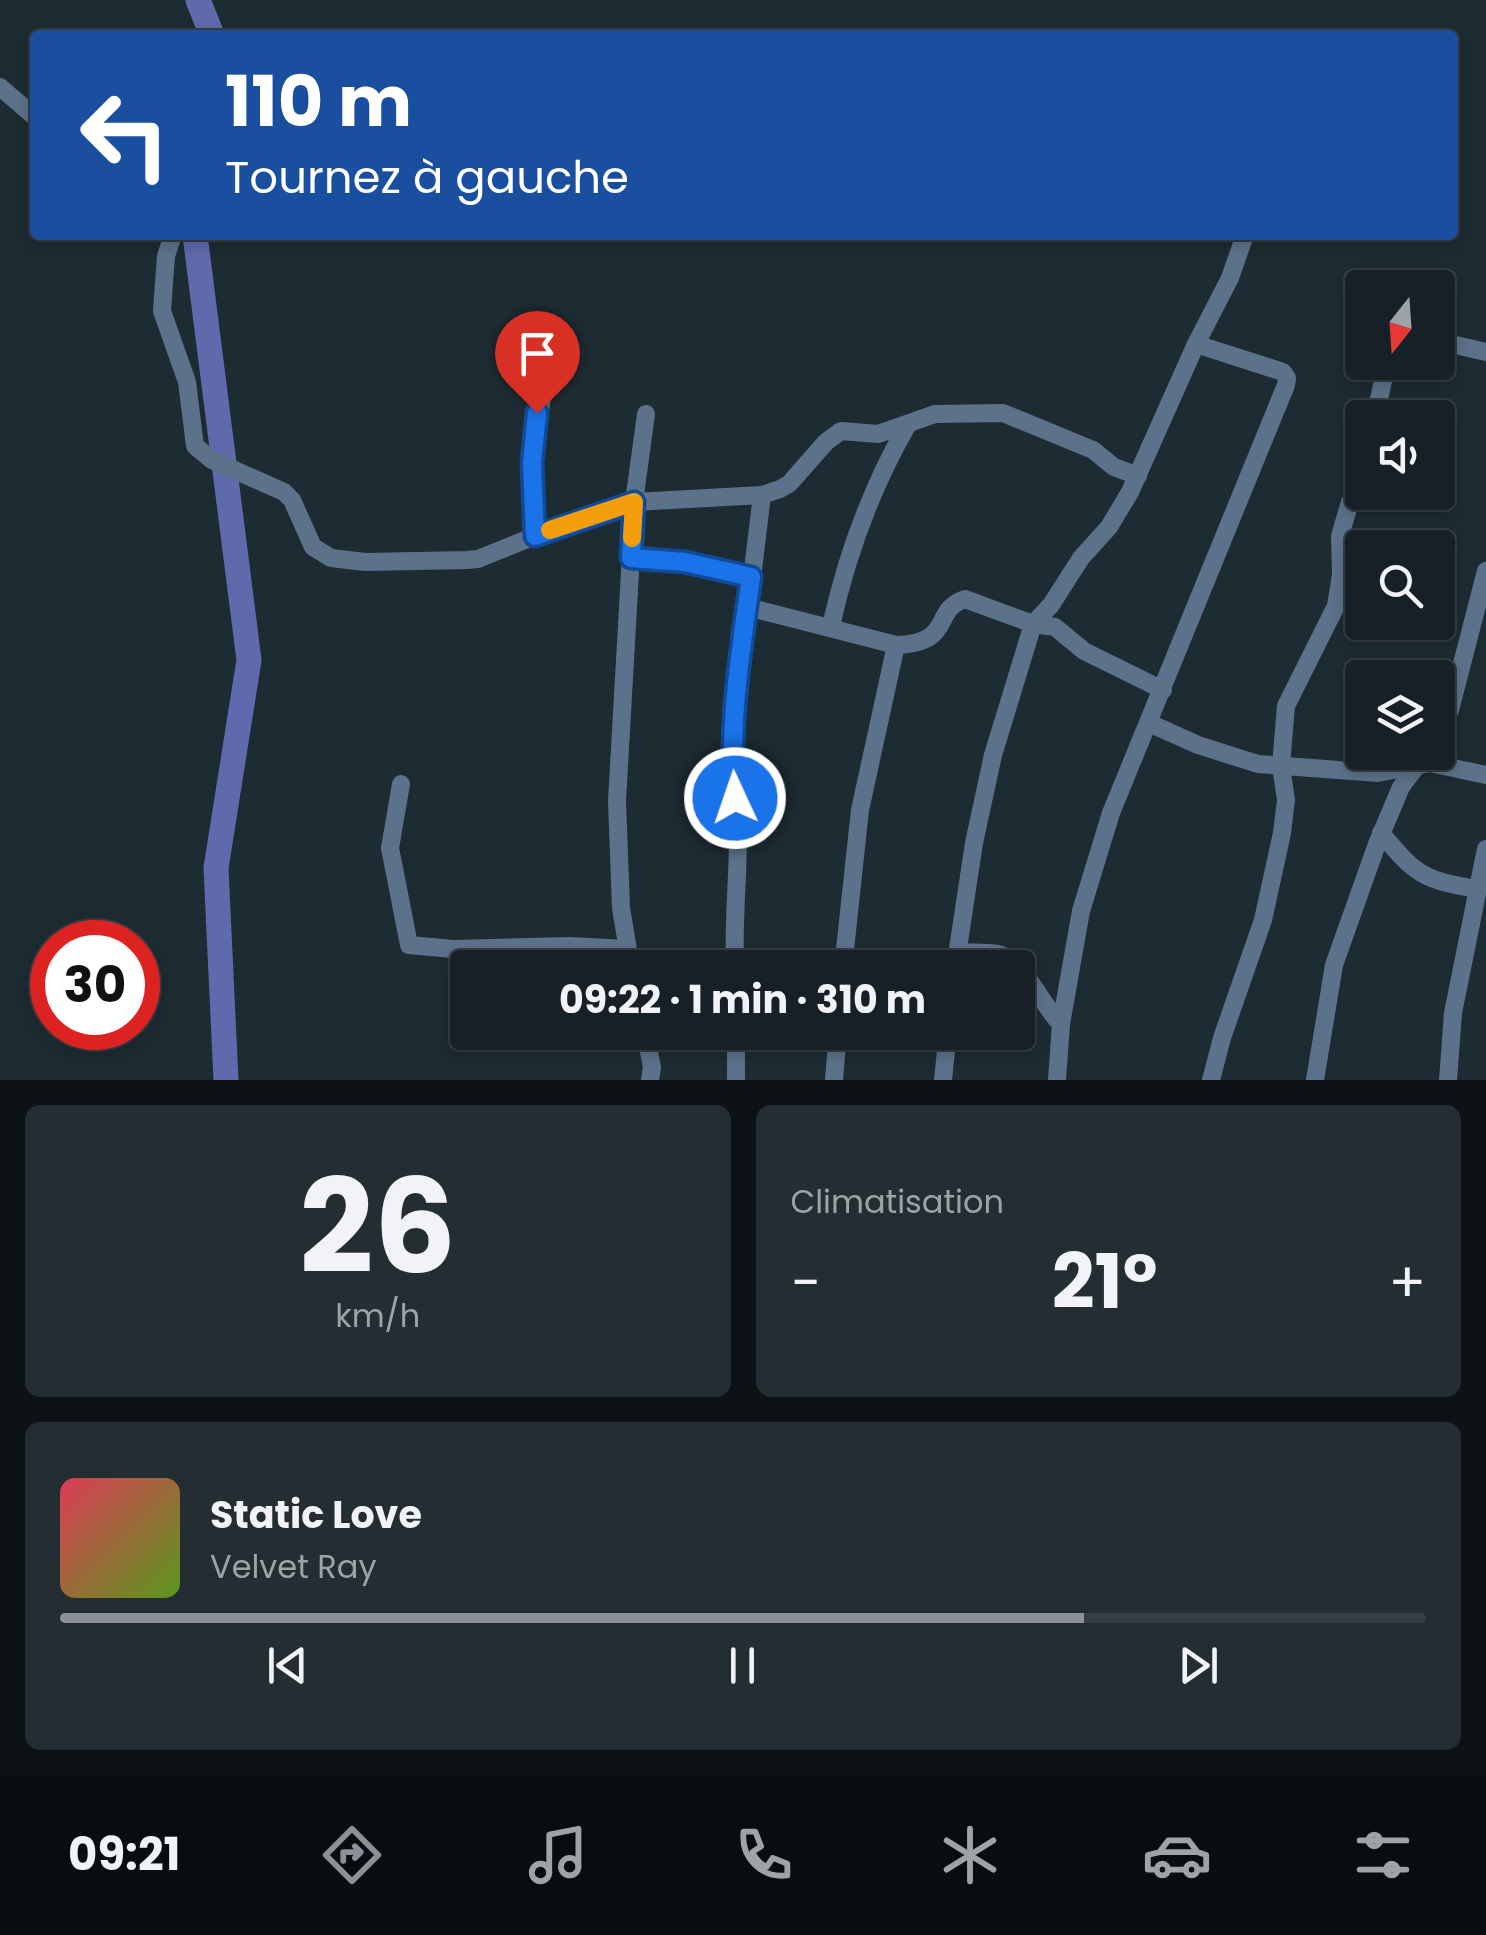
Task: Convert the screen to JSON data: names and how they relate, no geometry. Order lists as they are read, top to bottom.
{
  "north": "bottom",
  "page": {
    "turn": ["110 m", "Tournez à gauche"],
    "limit": "30",
    "trip": "09:22 · 1 min · 310 m",
    "tile": [
      ["26", "km/h"],
      "Climatisation"
    ],
    "heat": ["−", "21°", "+"],
    "song": ["Static Love", "Velvet Ray"],
    "tabs": "09:21"
  }
}
